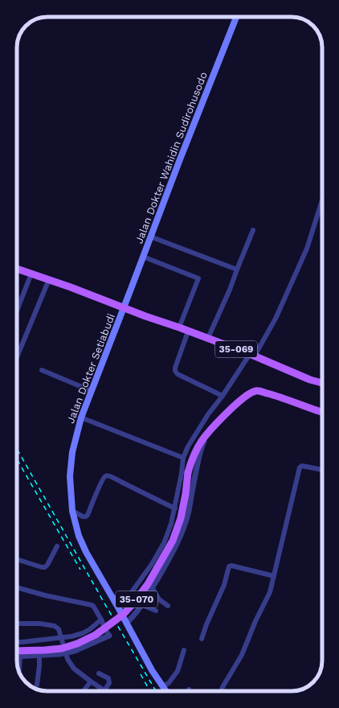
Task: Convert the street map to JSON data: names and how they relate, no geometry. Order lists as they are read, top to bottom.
{
  "streets": {
    "main road": [
      "Jalan Dokter Wahidin Sudirohusodo",
      "35-069",
      "Jalan Dokter Setiabudi",
      "35-070"
    ]
  },
  "crossings": [
    ["Jalan Dokter Wahidin Sudirohusodo", "35-069"],
    ["Jalan Dokter Wahidin Sudirohusodo", "Jalan Dokter Setiabudi"],
    ["35-069", "Jalan Dokter Setiabudi"]
  ]
}
